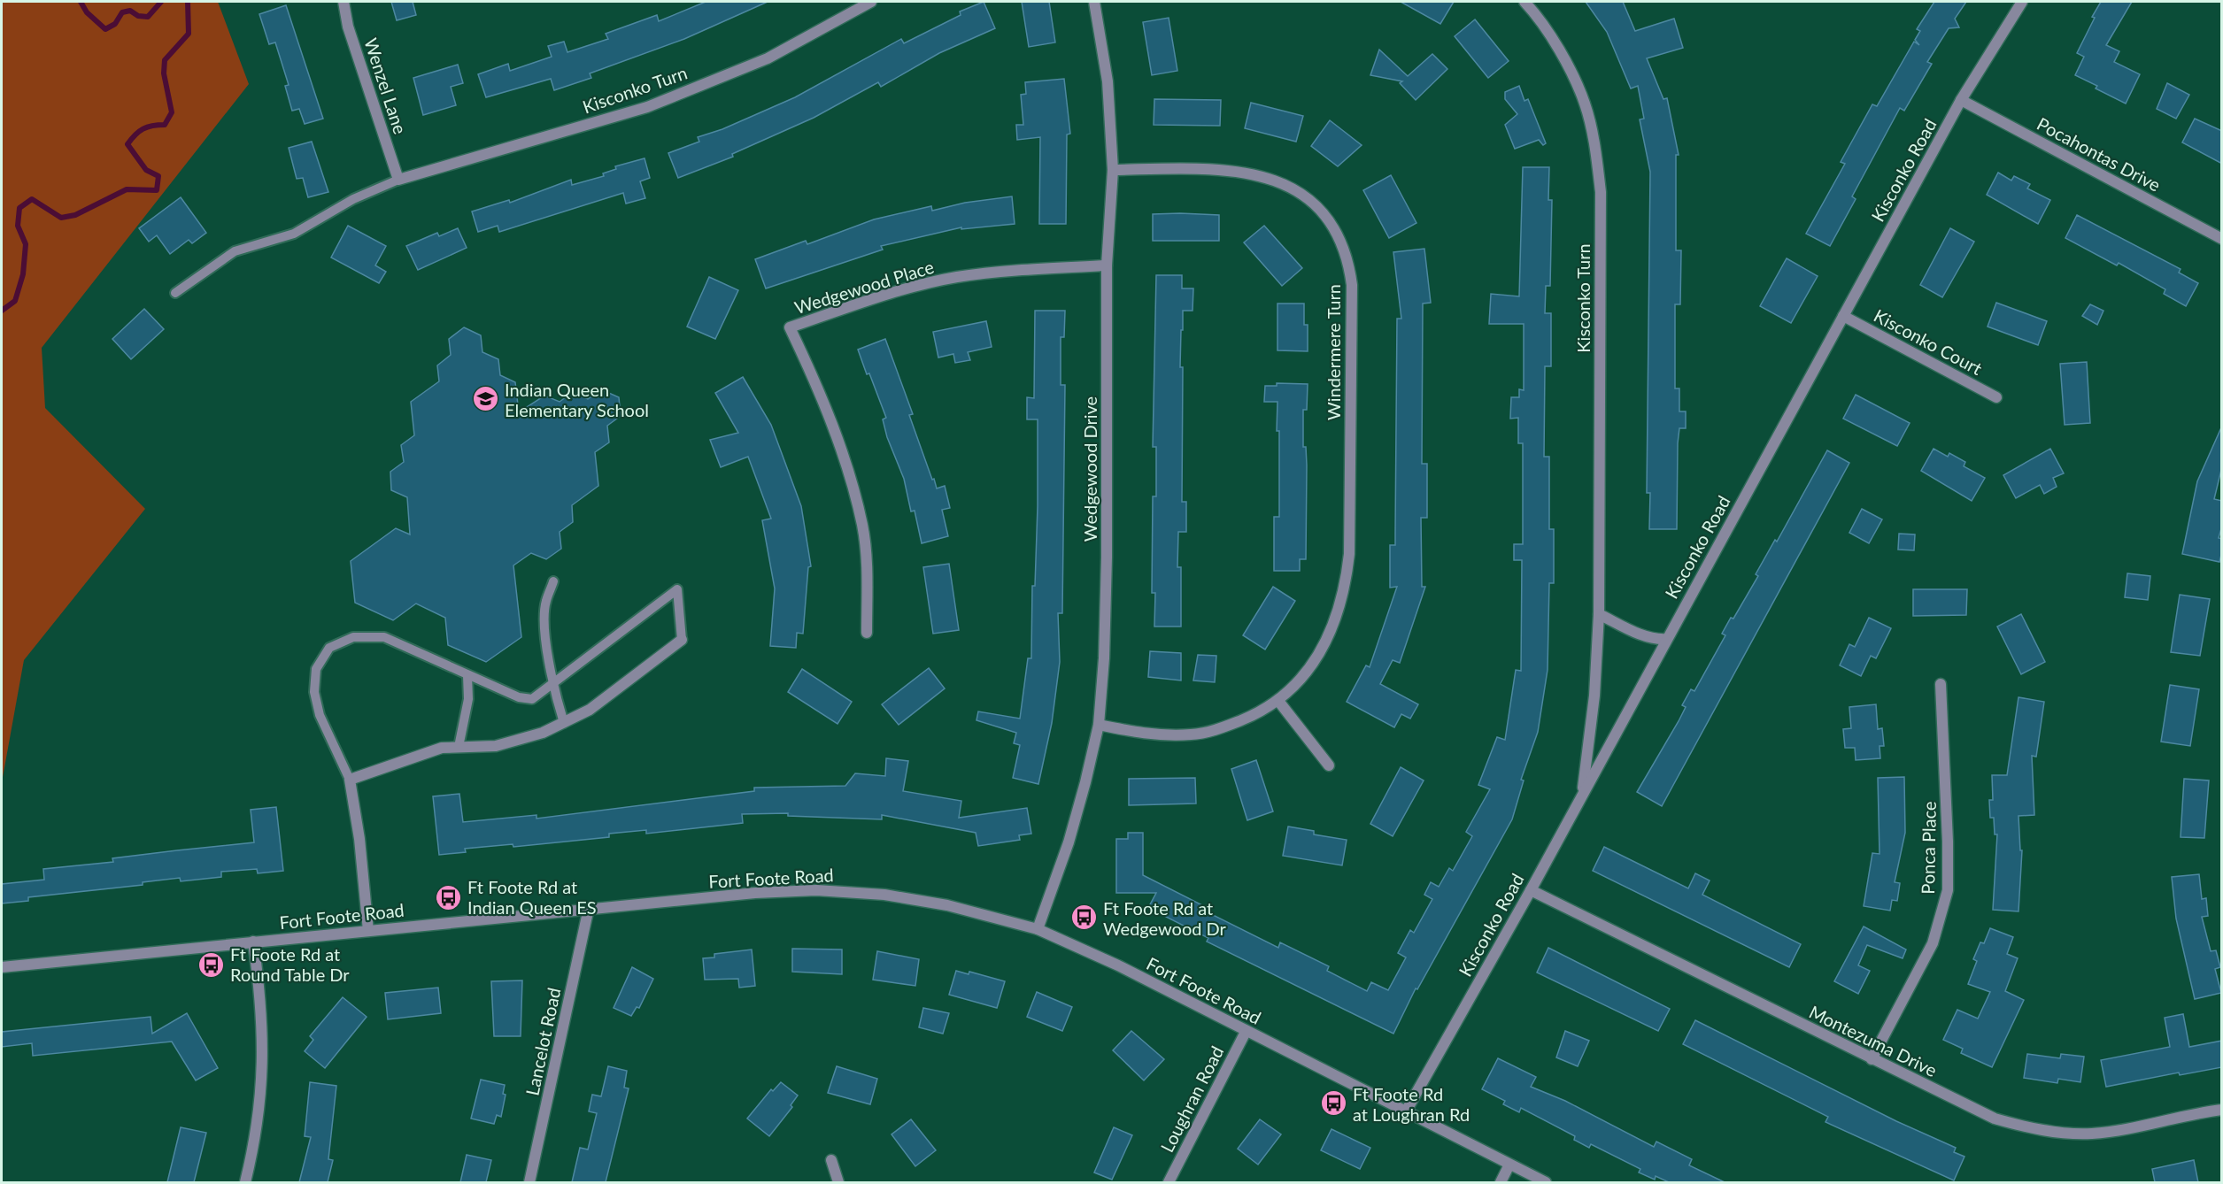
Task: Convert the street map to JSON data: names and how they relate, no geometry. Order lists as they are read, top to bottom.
{
  "streets": {
    "street": [
      "Wenzel Lane",
      "Kisconko Turn",
      "Pocahontas Drive",
      "Kisconko Road",
      "Wedgewood Place",
      "Kisconko Court",
      "Windermere Turn",
      "Wedgewood Drive",
      "Ponca Place",
      "Fort Foote Road",
      "Montezuma Drive",
      "Lancelot Road",
      "Loughran Road"
    ]
  },
  "crossings": [
    ["Wenzel Lane", "Kisconko Turn"],
    ["Kisconko Turn", "Kisconko Road"],
    ["Pocahontas Drive", "Kisconko Road"],
    ["Kisconko Road", "Kisconko Court"],
    ["Kisconko Road", "Fort Foote Road"],
    ["Kisconko Road", "Montezuma Drive"],
    ["Wedgewood Place", "Wedgewood Drive"],
    ["Windermere Turn", "Wedgewood Drive"],
    ["Wedgewood Drive", "Fort Foote Road"],
    ["Ponca Place", "Montezuma Drive"],
    ["Fort Foote Road", "Lancelot Road"],
    ["Fort Foote Road", "Loughran Road"]
  ],
  "places": {
    "school or university": ["Indian Queen Elementary School"],
    "bus stop": [
      "Ft Foote Rd at Indian Queen ES",
      "Ft Foote Rd at Wedgewood Dr",
      "Ft Foote Rd at Round Table Dr",
      "Ft Foote Rd at Loughran Rd"
    ]
  }
}
